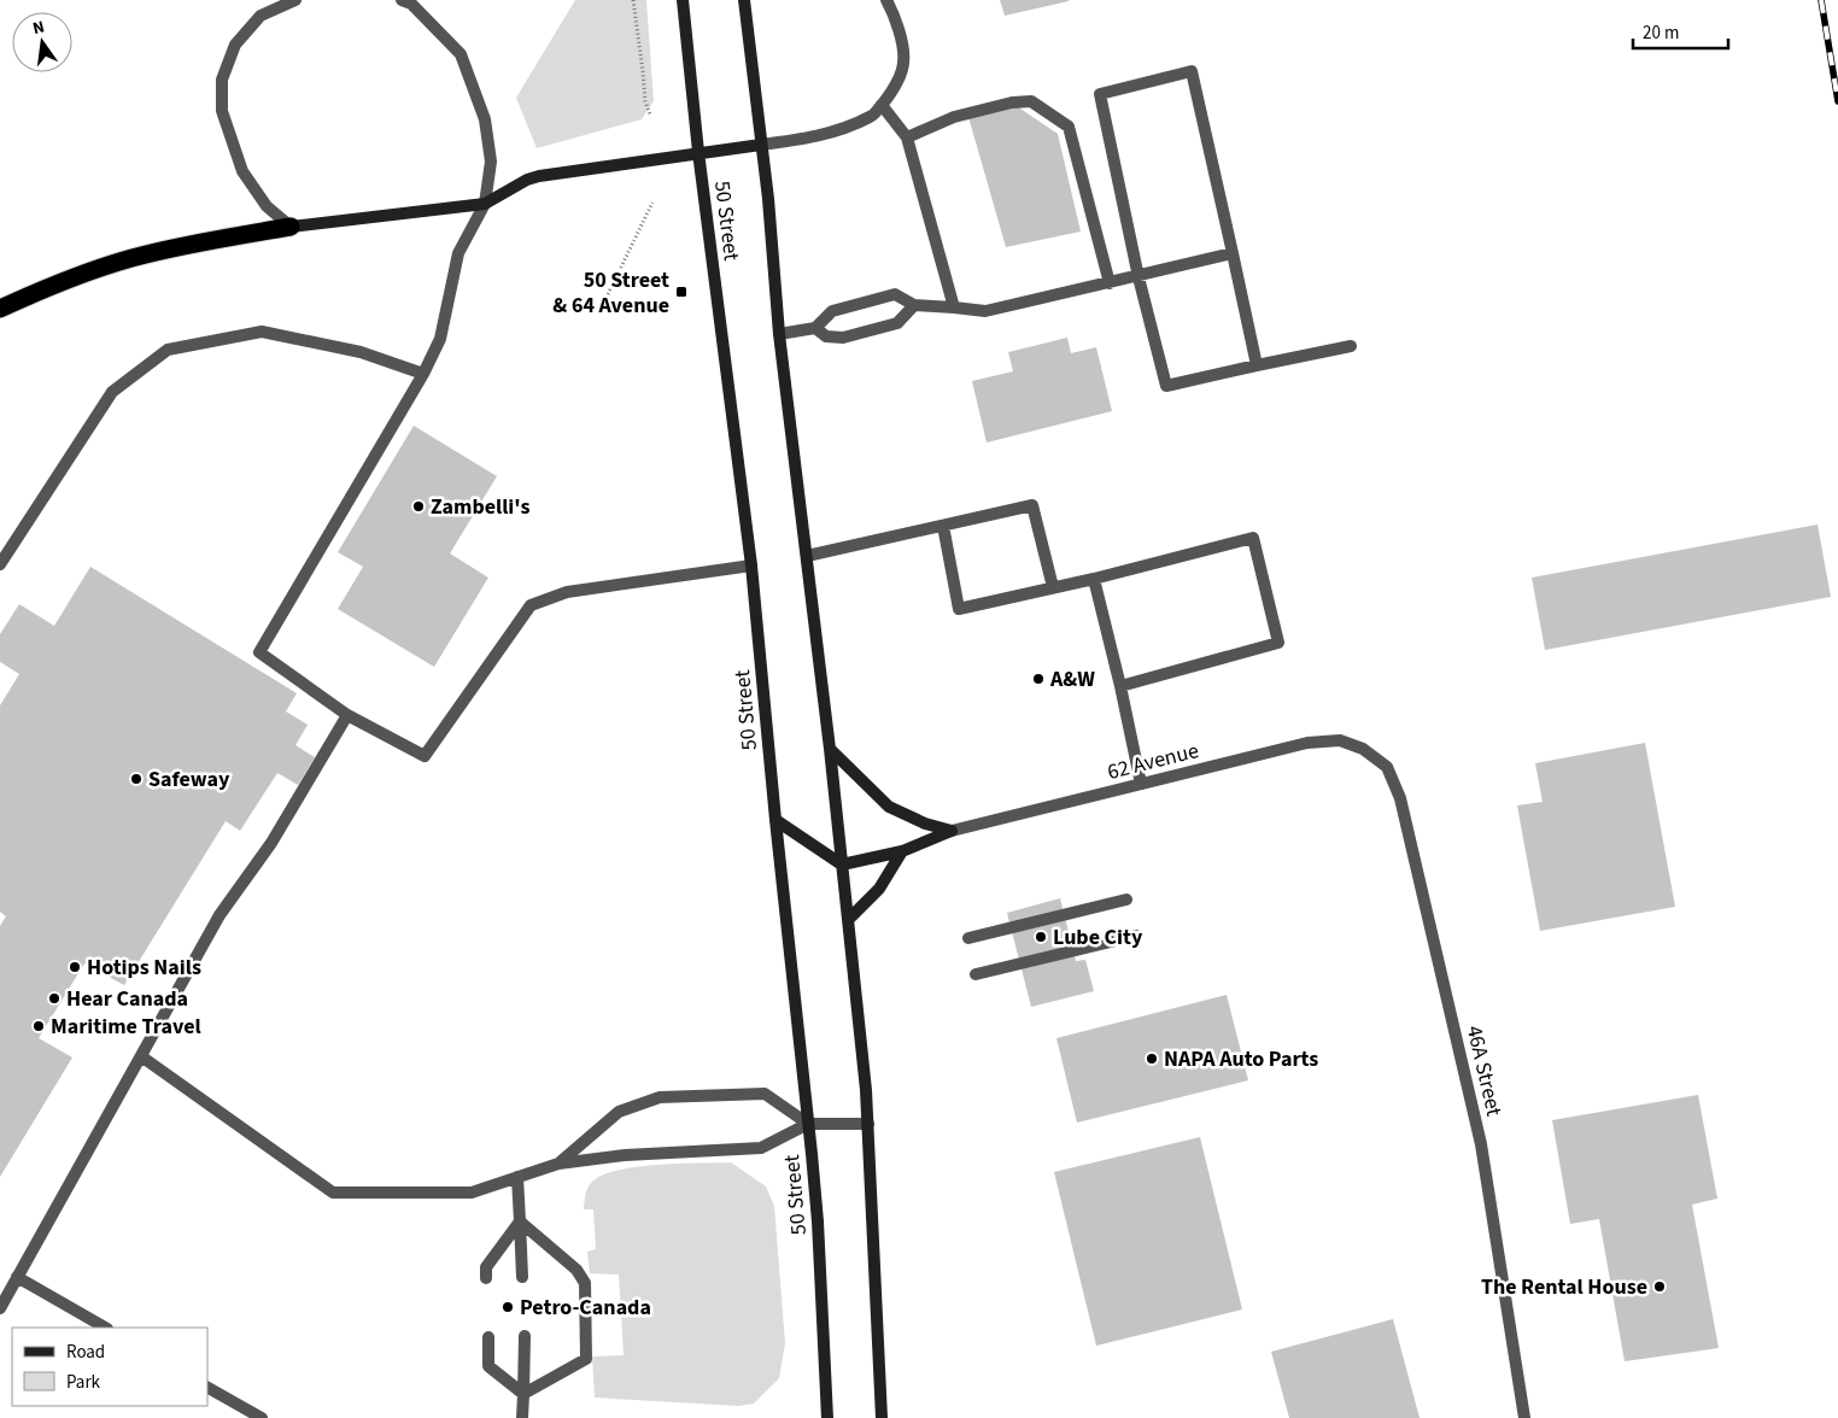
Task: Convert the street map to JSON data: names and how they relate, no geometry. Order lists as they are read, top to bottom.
{
  "streets": {
    "main road": ["50 Street"],
    "street": ["62 Avenue", "46A Street"]
  },
  "crossings": [
    ["62 Avenue", "46A Street"]
  ],
  "places": {
    "transit": ["50 Street & 64 Avenue"],
    "other": [
      "Zambelli's",
      "A&W",
      "Safeway",
      "Lube City",
      "Hotips Nails",
      "Hear Canada",
      "Maritime Travel",
      "NAPA Auto Parts",
      "The Rental House",
      "Petro-Canada"
    ]
  },
  "legend": ["Road", "Park"],
  "scale_bar": "20 m",
  "north": "top"
}
